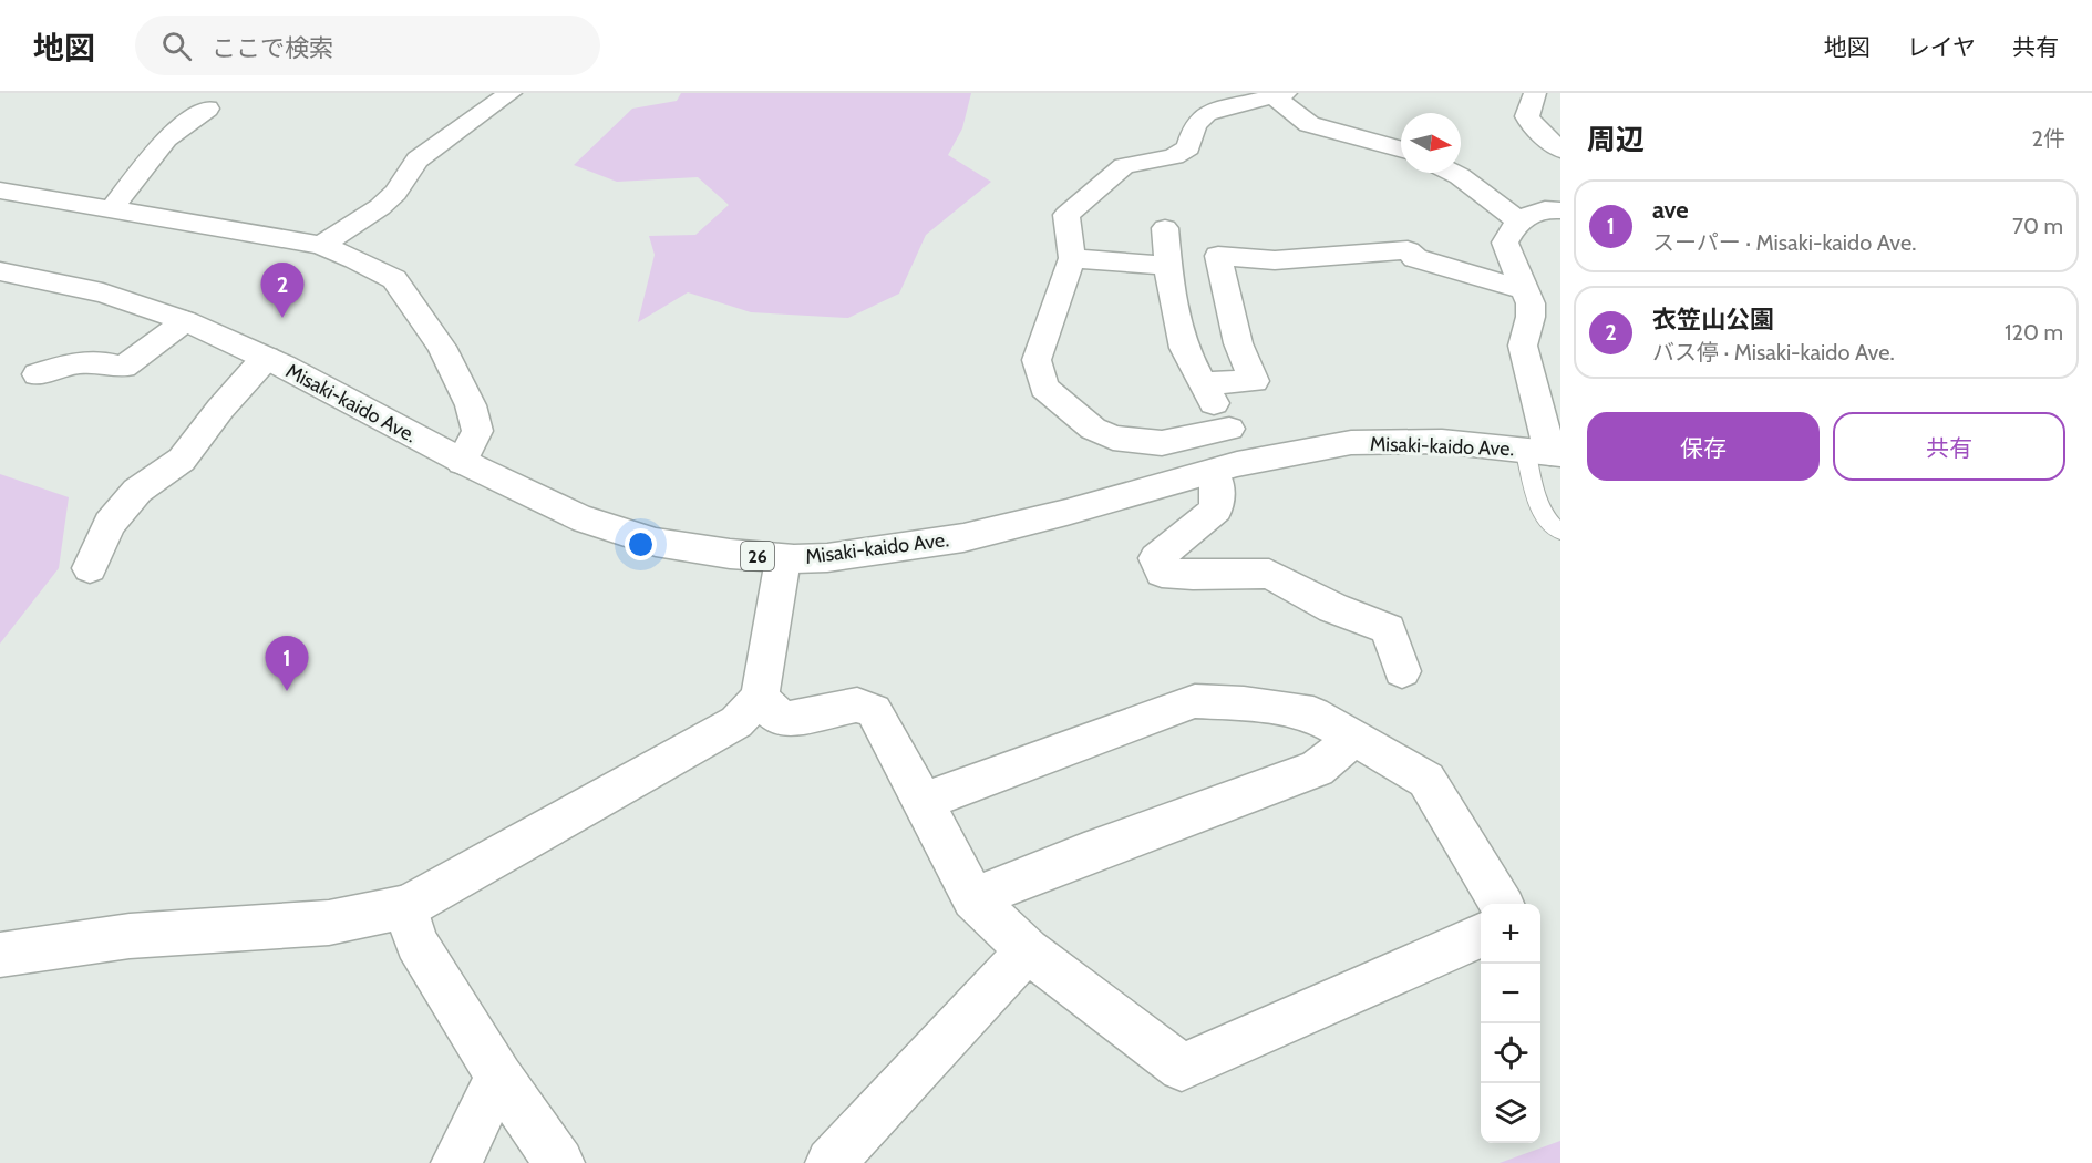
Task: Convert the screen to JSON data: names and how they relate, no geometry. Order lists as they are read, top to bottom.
{
  "streets": {
    "street": ["Misaki-kaido Ave.", "26"]
  },
  "north": "right",
  "page": {
    "header": "地図",
    "search": "ここで検索",
    "nav": ["地図", "レイヤ", "共有"],
    "heading": ["周辺", "2件"],
    "list": [
      {
        "mark": "1",
        "name": "ave",
        "note": "スーパー · Misaki-kaido Ave.",
        "value": "70 m"
      },
      {
        "mark": "2",
        "name": "衣笠山公園",
        "note": "バス停 · Misaki-kaido Ave.",
        "value": "120 m"
      }
    ],
    "pins": ["2", "1"],
    "buttons": ["保存", "共有"],
    "map_buttons": ["+", "−"]
  }
}
